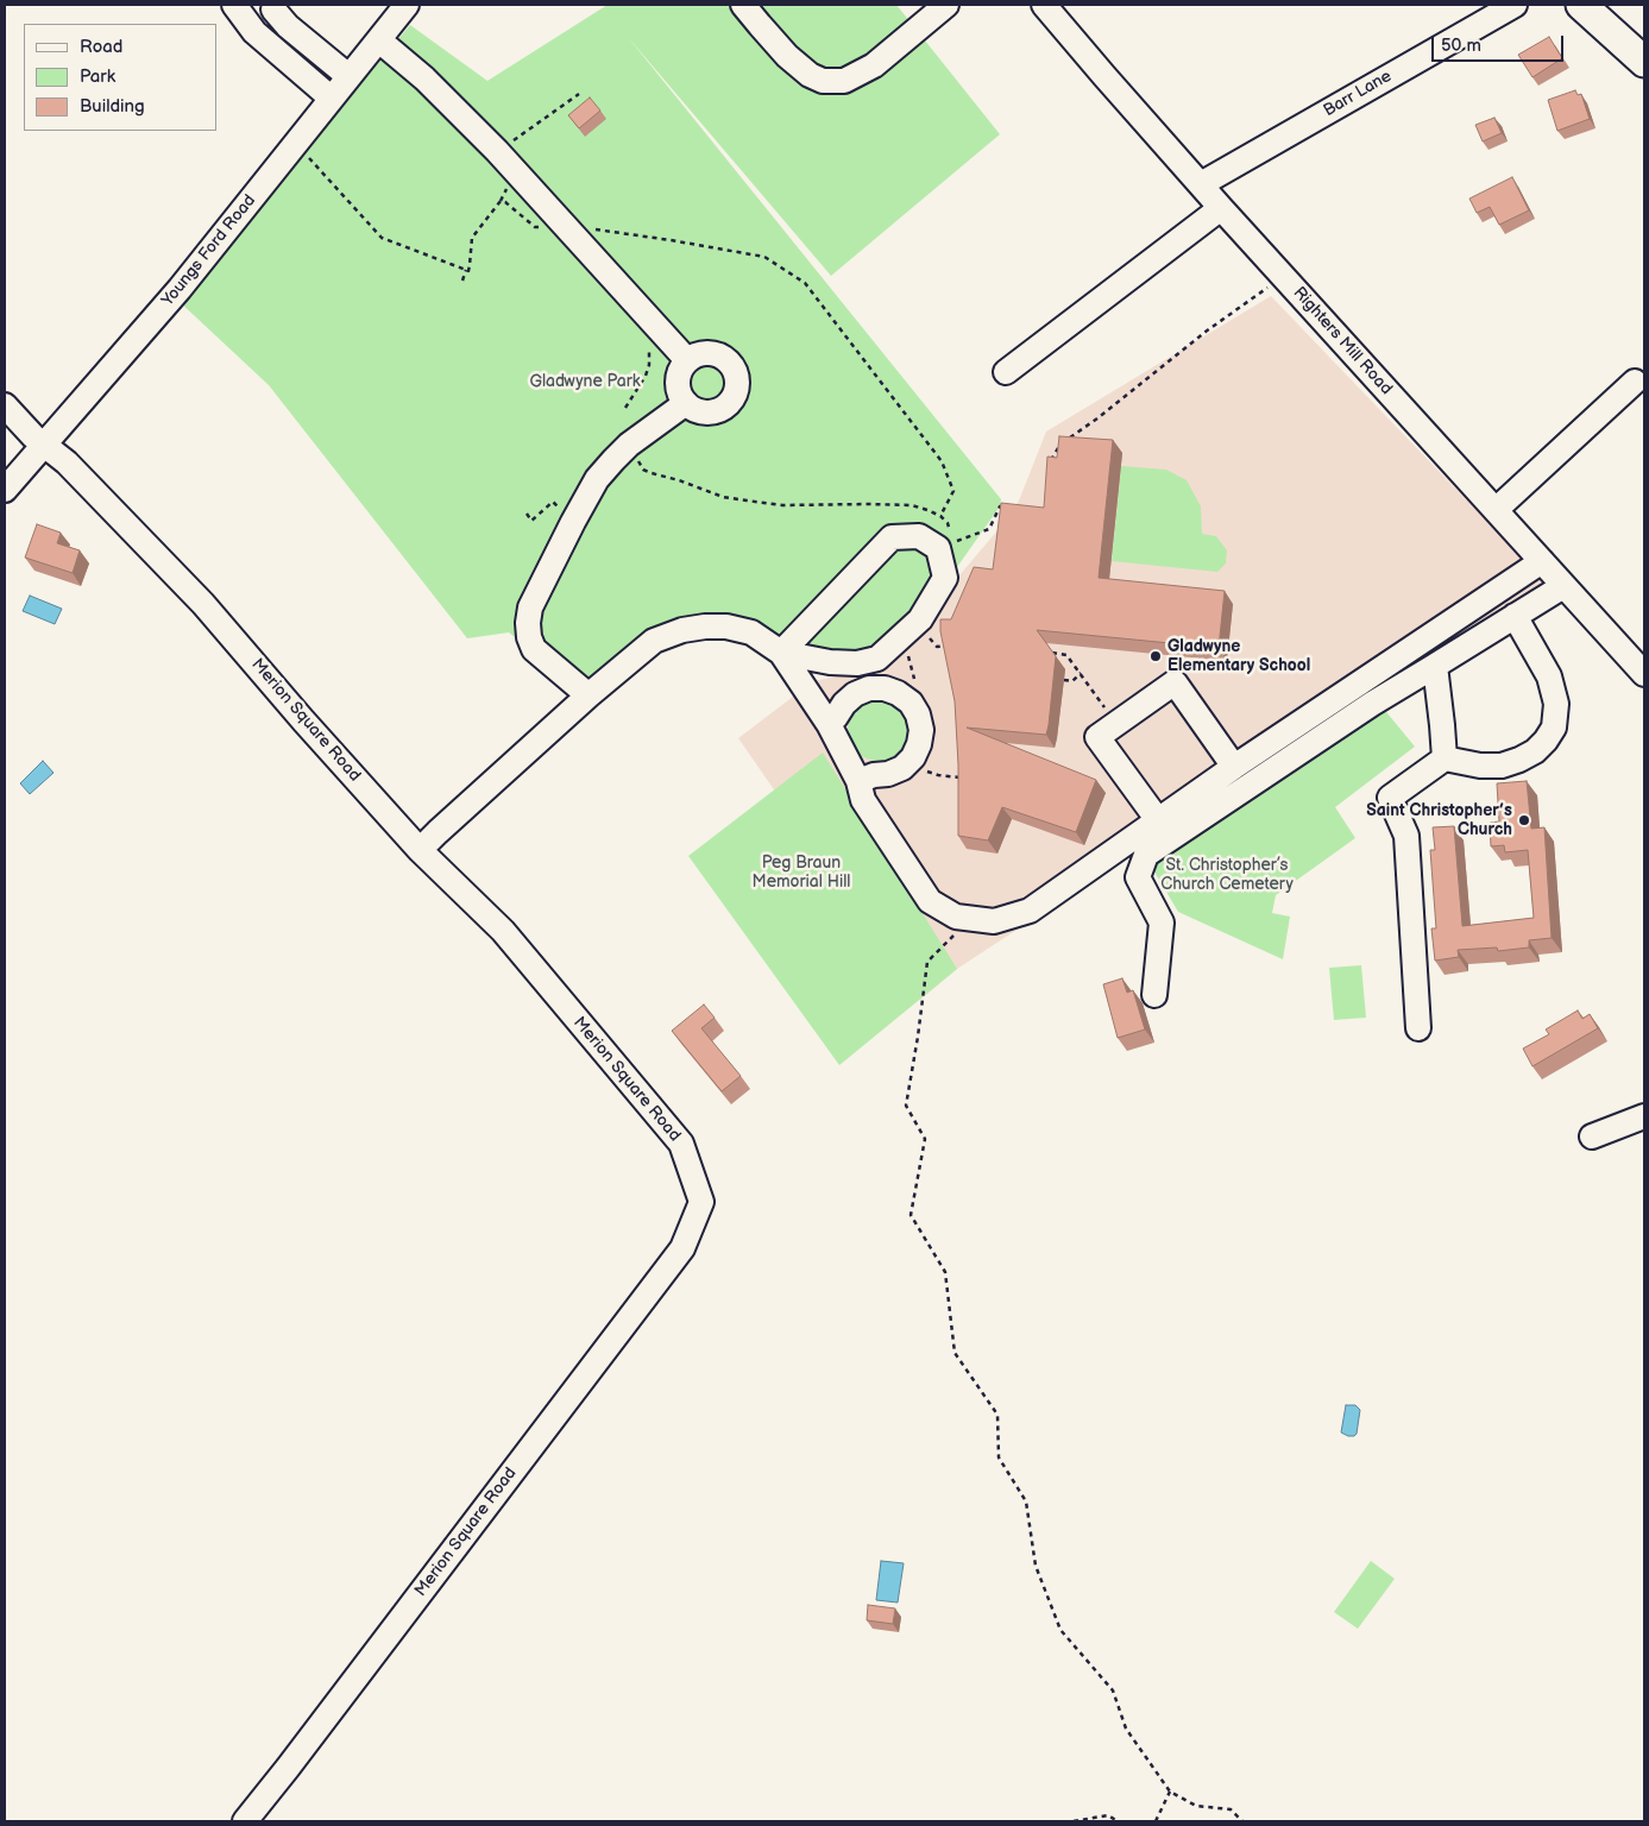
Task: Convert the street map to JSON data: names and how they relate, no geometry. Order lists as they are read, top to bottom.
{
  "streets": {
    "street": [
      "Barr Lane",
      "Youngs Ford Road",
      "Righters Mill Road",
      "Merion Square Road"
    ]
  },
  "crossings": [
    ["Barr Lane", "Righters Mill Road"],
    ["Youngs Ford Road", "Merion Square Road"]
  ],
  "parks": ["Gladwyne Park", "Peg Braun Memorial Hill", "St. Christopher’s Church Cemetery"],
  "places": ["Gladwyne Elementary School", "Saint Christopher’s Church"],
  "legend": ["Road", "Park", "Building"],
  "scale_bar": "50 m"
}
